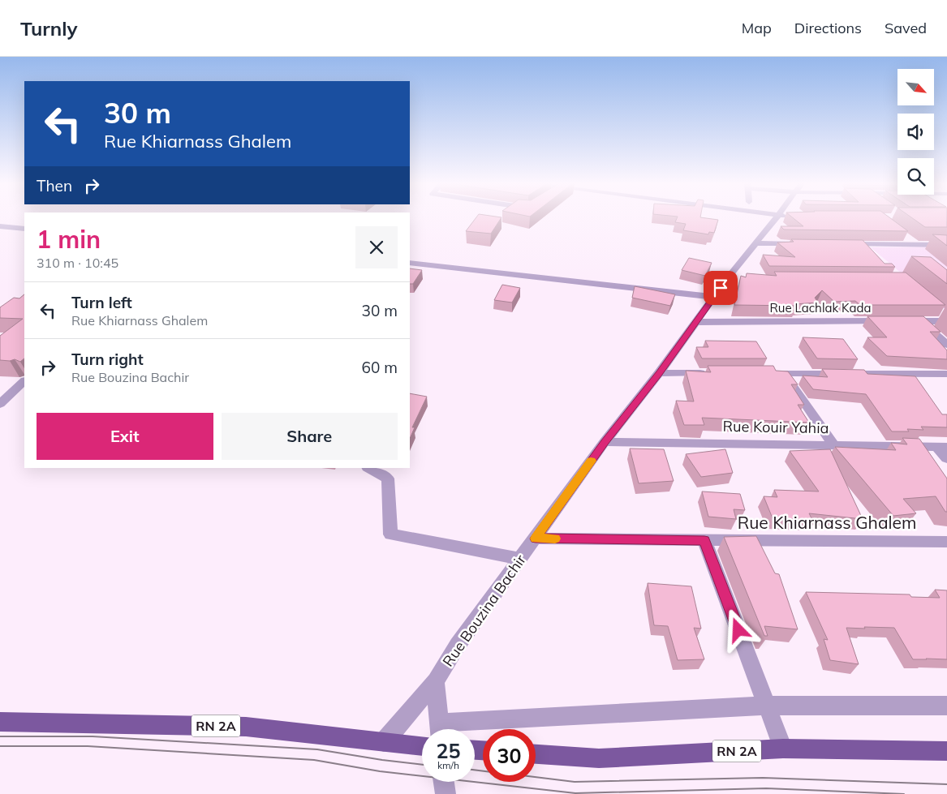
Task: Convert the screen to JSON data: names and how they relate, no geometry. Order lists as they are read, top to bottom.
{
  "streets": {
    "main road": ["RN 2A"],
    "street": [
      "Rue Lachlak Kada",
      "Rue Kouir Yahia",
      "Rue Khiarnass Ghalem",
      "Rue Bouzina Bachir"
    ]
  },
  "crossings": [
    ["Rue Lachlak Kada", "Rue Bouzina Bachir"],
    ["Rue Kouir Yahia", "Rue Bouzina Bachir"],
    ["Rue Khiarnass Ghalem", "Rue Bouzina Bachir"]
  ],
  "north": "bottom right",
  "page": {
    "header": "Turnly",
    "nav": ["Map", "Directions", "Saved"],
    "turn": ["30 m", "Rue Khiarnass Ghalem"],
    "then": "Then",
    "heading": ["1 min", "310 m · 10:45"],
    "list": [
      {
        "name": "Turn left",
        "note": "Rue Khiarnass Ghalem",
        "value": "30 m"
      },
      {
        "name": "Turn right",
        "note": "Rue Bouzina Bachir",
        "value": "60 m"
      }
    ],
    "buttons": ["Exit", "Share"],
    "speed": "25 km/h",
    "limit": "30"
  }
}
